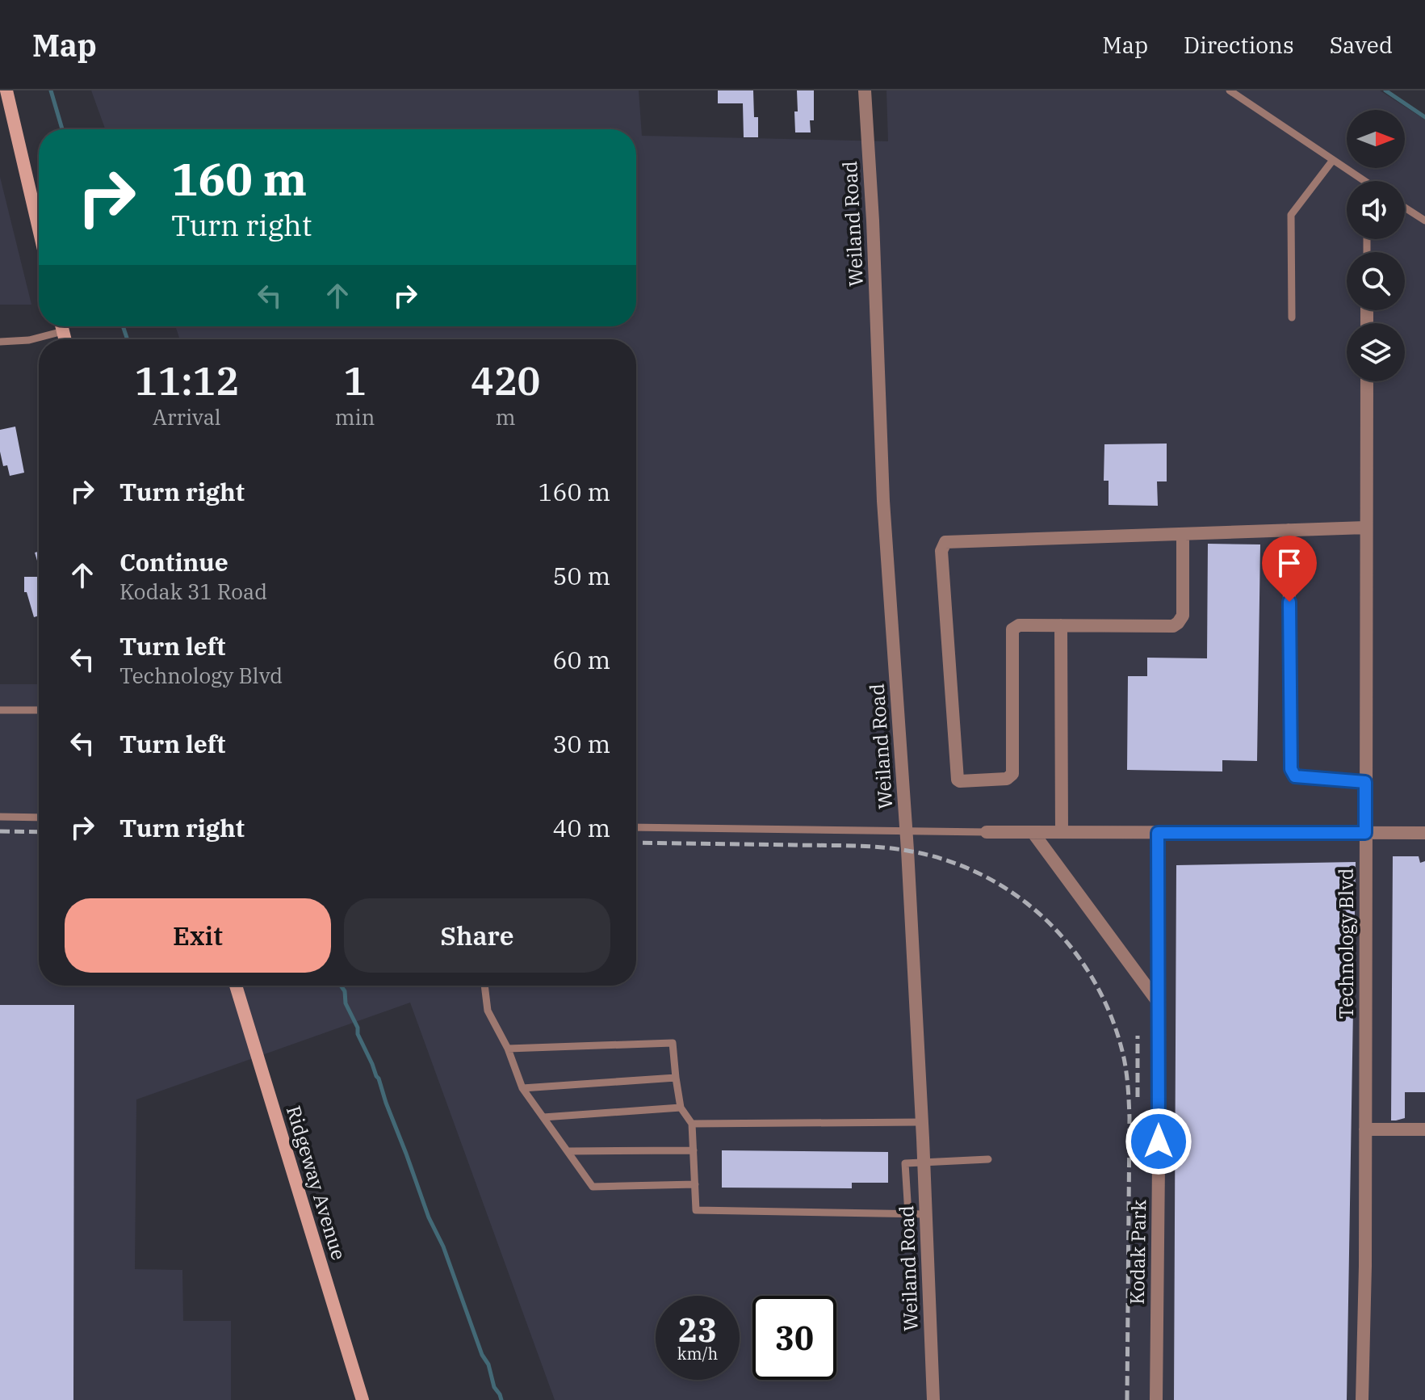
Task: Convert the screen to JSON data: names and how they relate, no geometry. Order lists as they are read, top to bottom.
{
  "streets": {
    "main road": ["Ridgeway Avenue"],
    "street": ["Weiland Road", "Technology Blvd", "Kodak Park"]
  },
  "north": "right",
  "page": {
    "header": "Map",
    "nav": ["Map", "Directions", "Saved"],
    "turn": ["160 m", "Turn right"],
    "eta": [
      "11:12",
      "Arrival",
      "1",
      "min",
      "420",
      "m"
    ],
    "list": [
      {
        "name": "Turn right",
        "value": "160 m"
      },
      {
        "name": "Continue",
        "note": "Kodak 31 Road",
        "value": "50 m"
      },
      {
        "name": "Turn left",
        "note": "Technology Blvd",
        "value": "60 m"
      },
      {
        "name": "Turn left",
        "value": "30 m"
      },
      {
        "name": "Turn right",
        "value": "40 m"
      }
    ],
    "buttons": ["Exit", "Share"],
    "speed": "23 km/h",
    "limit": "30"
  }
}
